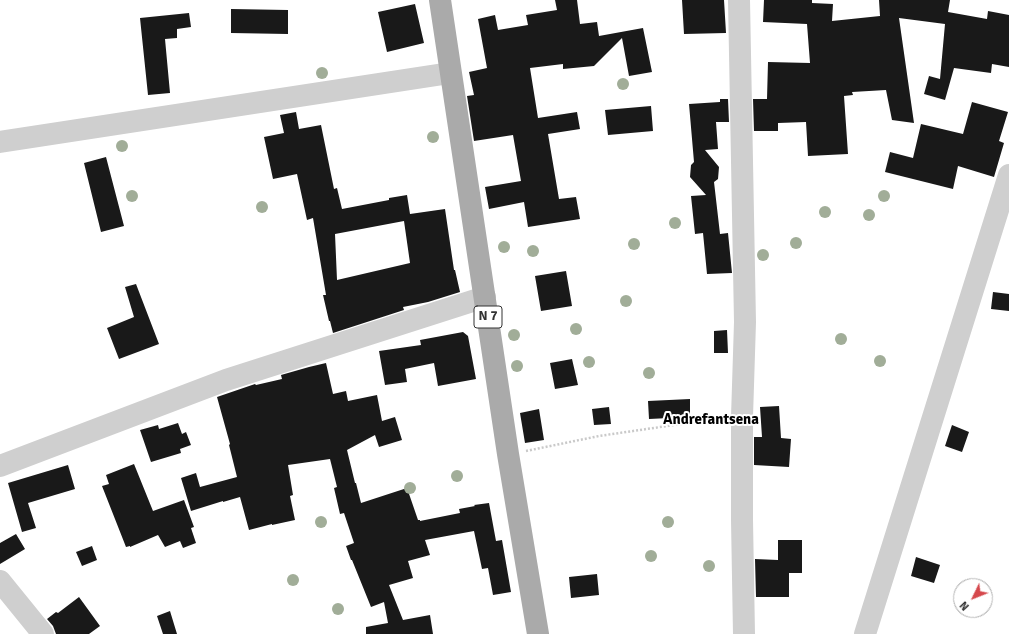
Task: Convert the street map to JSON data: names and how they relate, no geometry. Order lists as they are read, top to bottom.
{
  "streets": {
    "main road": ["N 7"]
  },
  "districts": ["Andrefantsena"],
  "north": "bottom left"
}
